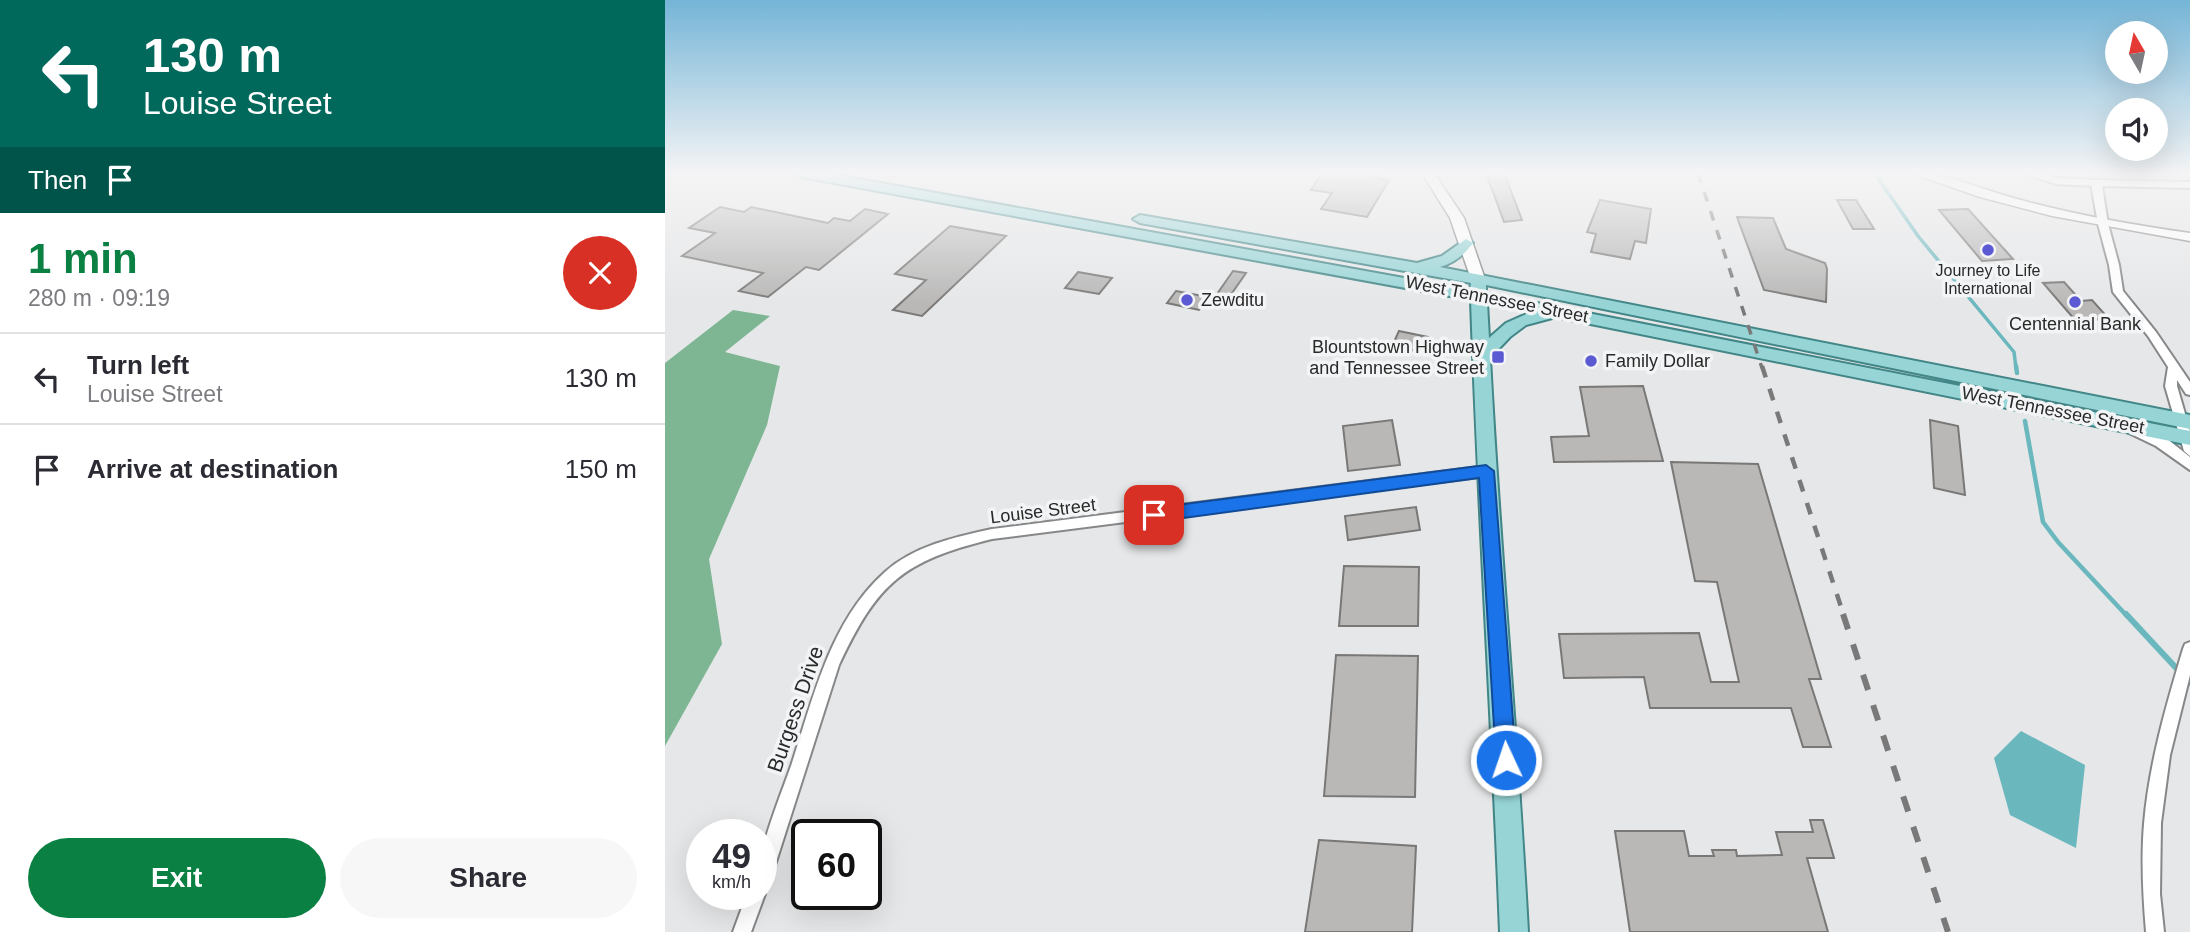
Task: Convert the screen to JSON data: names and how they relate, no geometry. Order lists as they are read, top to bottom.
{
  "streets": {
    "main road": ["West Tennessee Street"],
    "street": ["Louise Street", "Burgess Drive"]
  },
  "crossings": [
    ["Louise Street", "Burgess Drive"]
  ],
  "places": {
    "other": [
      "Journey to Life International",
      "Zewditu",
      "Centennial Bank",
      "Family Dollar"
    ],
    "transit": ["Blountstown Highway and Tennessee Street"]
  },
  "north": "top",
  "page": {
    "turn": ["130 m", "Louise Street"],
    "then": "Then",
    "heading": ["1 min", "280 m · 09:19"],
    "list": [
      {
        "name": "Turn left",
        "note": "Louise Street",
        "value": "130 m"
      },
      {
        "name": "Arrive at destination",
        "value": "150 m"
      }
    ],
    "speed": "49 km/h",
    "limit": "60",
    "buttons": ["Exit", "Share"]
  }
}
